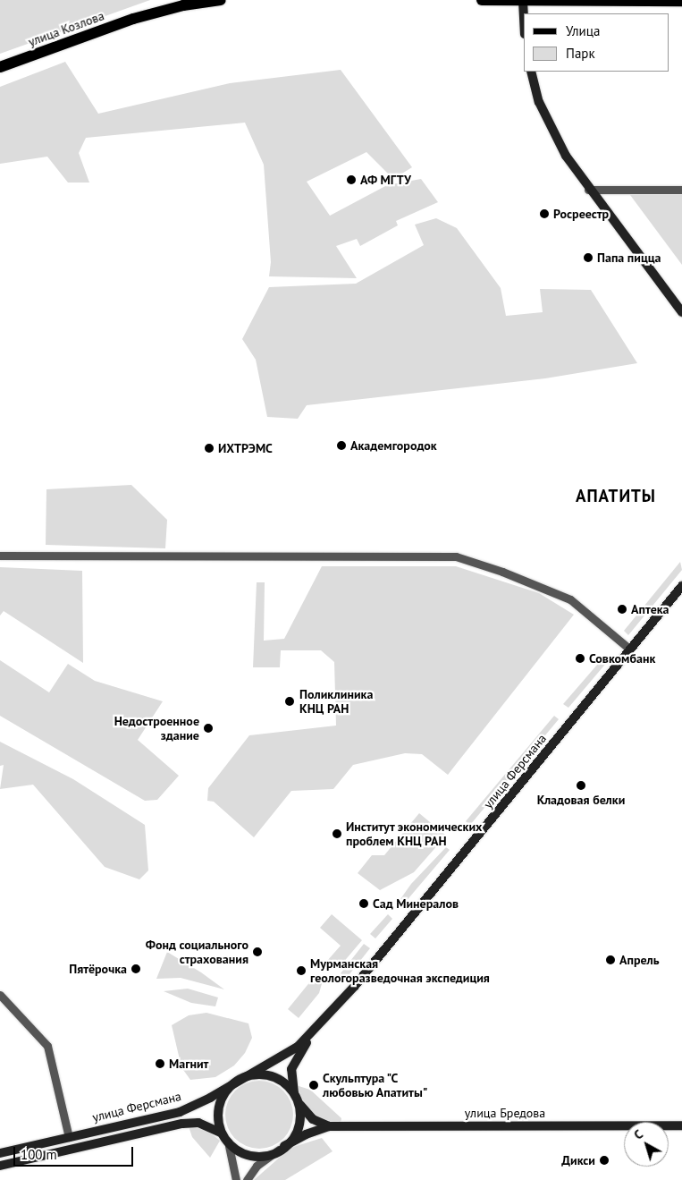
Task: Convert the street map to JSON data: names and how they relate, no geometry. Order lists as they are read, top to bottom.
{
  "streets": {
    "main road": ["улица Козлова"],
    "street": ["улица Ферсмана", "улица Бредова"]
  },
  "districts": ["АПАТИТЫ"],
  "places": [
    "АФ МГТУ",
    "Росреестр",
    "Папа пицца",
    "Академгородок",
    "ИХТРЭМС",
    "Аптека",
    "Совкомбанк",
    "Поликлиника КНЦ РАН",
    "Недостроенное здание",
    "Кладовая белки",
    "Институт экономических проблем КНЦ РАН",
    "Сад Минералов",
    "Фонд социального страхования",
    "Апрель",
    "Пятёрочка",
    "Мурманская геологоразведочная экспедиция",
    "Магнит",
    "Скульптура \"С любовью Апатиты\"",
    "Дикси"
  ],
  "legend": ["Улица", "Парк"],
  "scale_bar": "100 m",
  "north": "top left"
}
